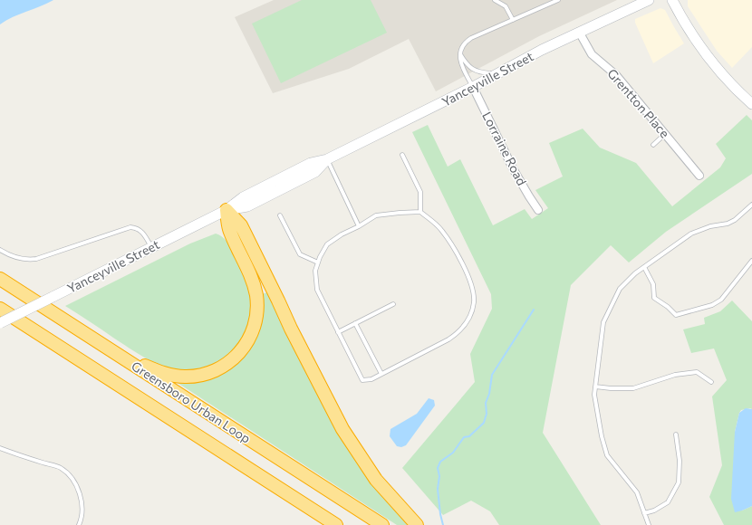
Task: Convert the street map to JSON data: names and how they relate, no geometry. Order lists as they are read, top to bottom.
{
  "streets": {
    "highway": ["Greensboro Urban Loop"],
    "main road": ["Yanceyville Street"],
    "street": ["Grentton Place", "Lorraine Road"]
  },
  "crossings": [
    ["Yanceyville Street", "Grentton Place"],
    ["Yanceyville Street", "Lorraine Road"]
  ]
}
